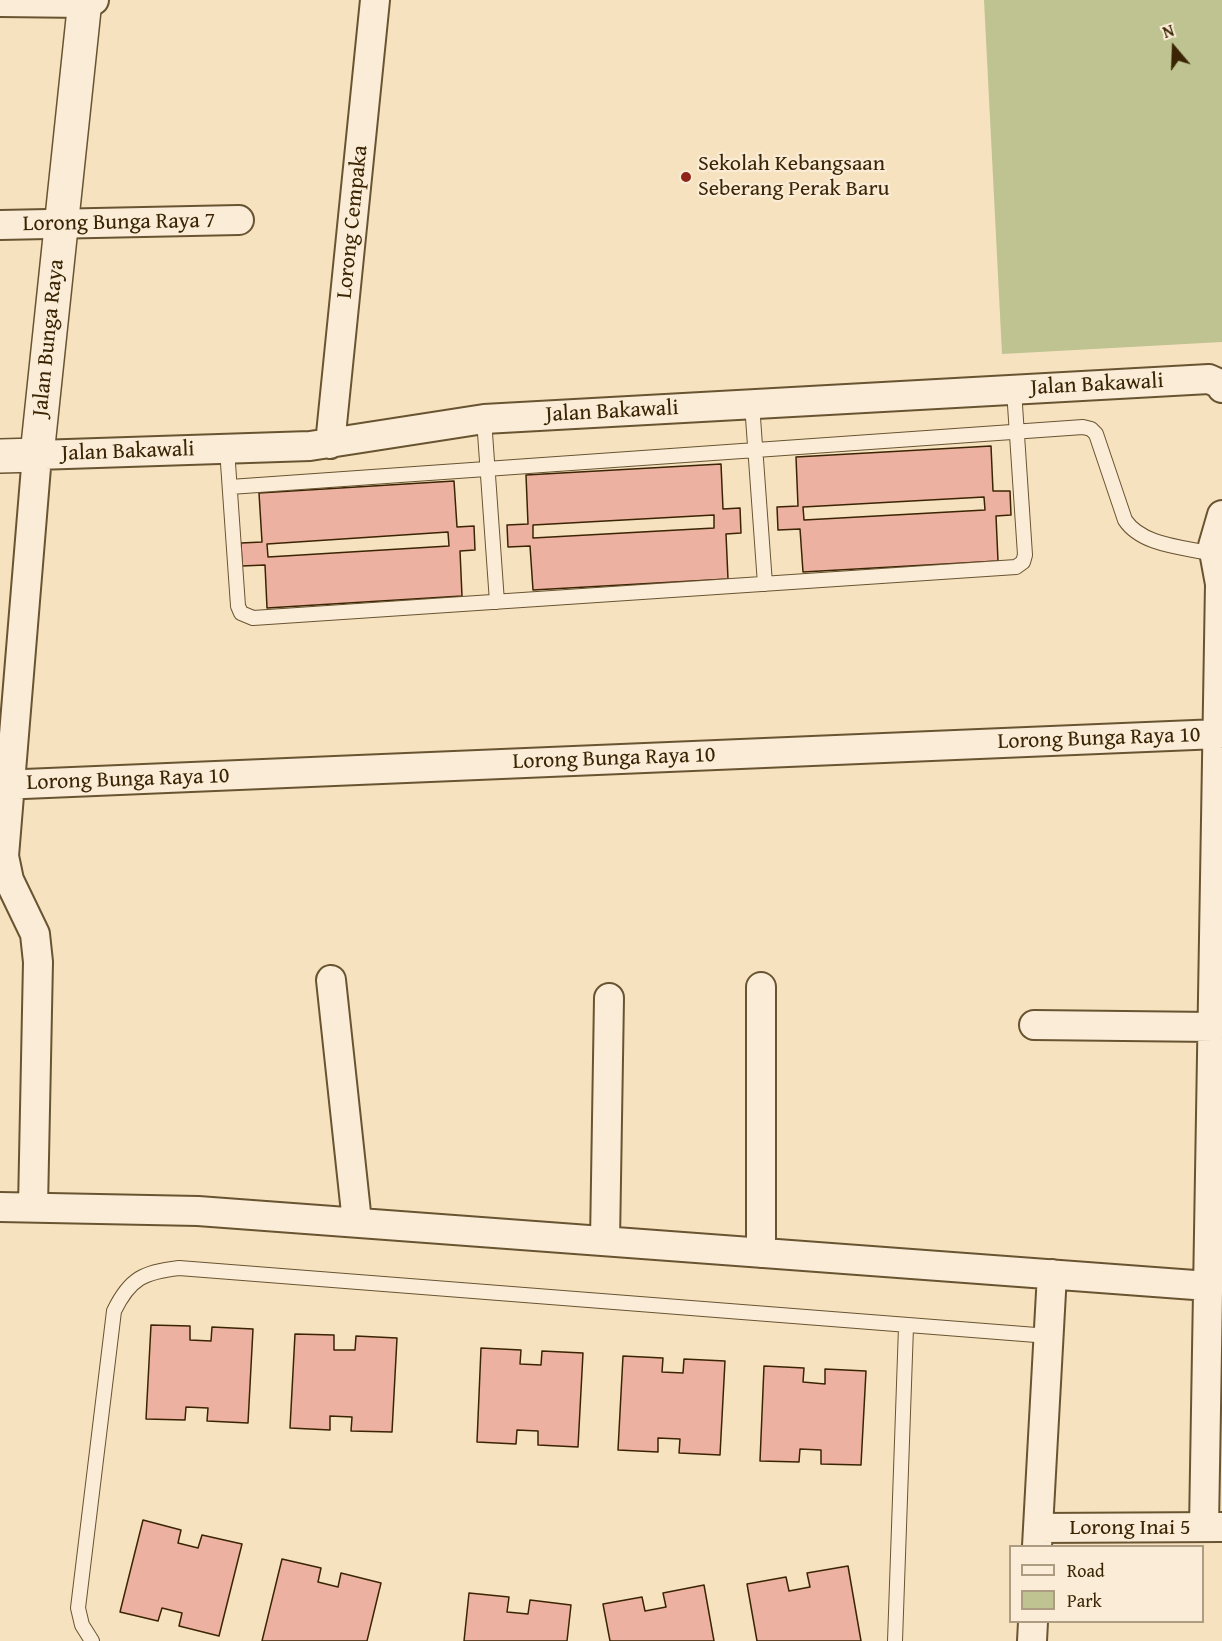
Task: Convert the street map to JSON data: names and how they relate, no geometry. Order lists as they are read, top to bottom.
{
  "streets": {
    "street": [
      "Lorong Cempaka",
      "Lorong Bunga Raya 7",
      "Jalan Bunga Raya",
      "Jalan Bakawali",
      "Lorong Bunga Raya 10",
      "Lorong Inai 5"
    ]
  },
  "crossings": [
    ["Lorong Cempaka", "Jalan Bakawali"],
    ["Lorong Bunga Raya 7", "Jalan Bunga Raya"],
    ["Jalan Bunga Raya", "Jalan Bakawali"],
    ["Jalan Bunga Raya", "Lorong Bunga Raya 10"]
  ],
  "places": ["Sekolah Kebangsaan Seberang Perak Baru"],
  "legend": ["Road", "Park"],
  "north": "top"
}
